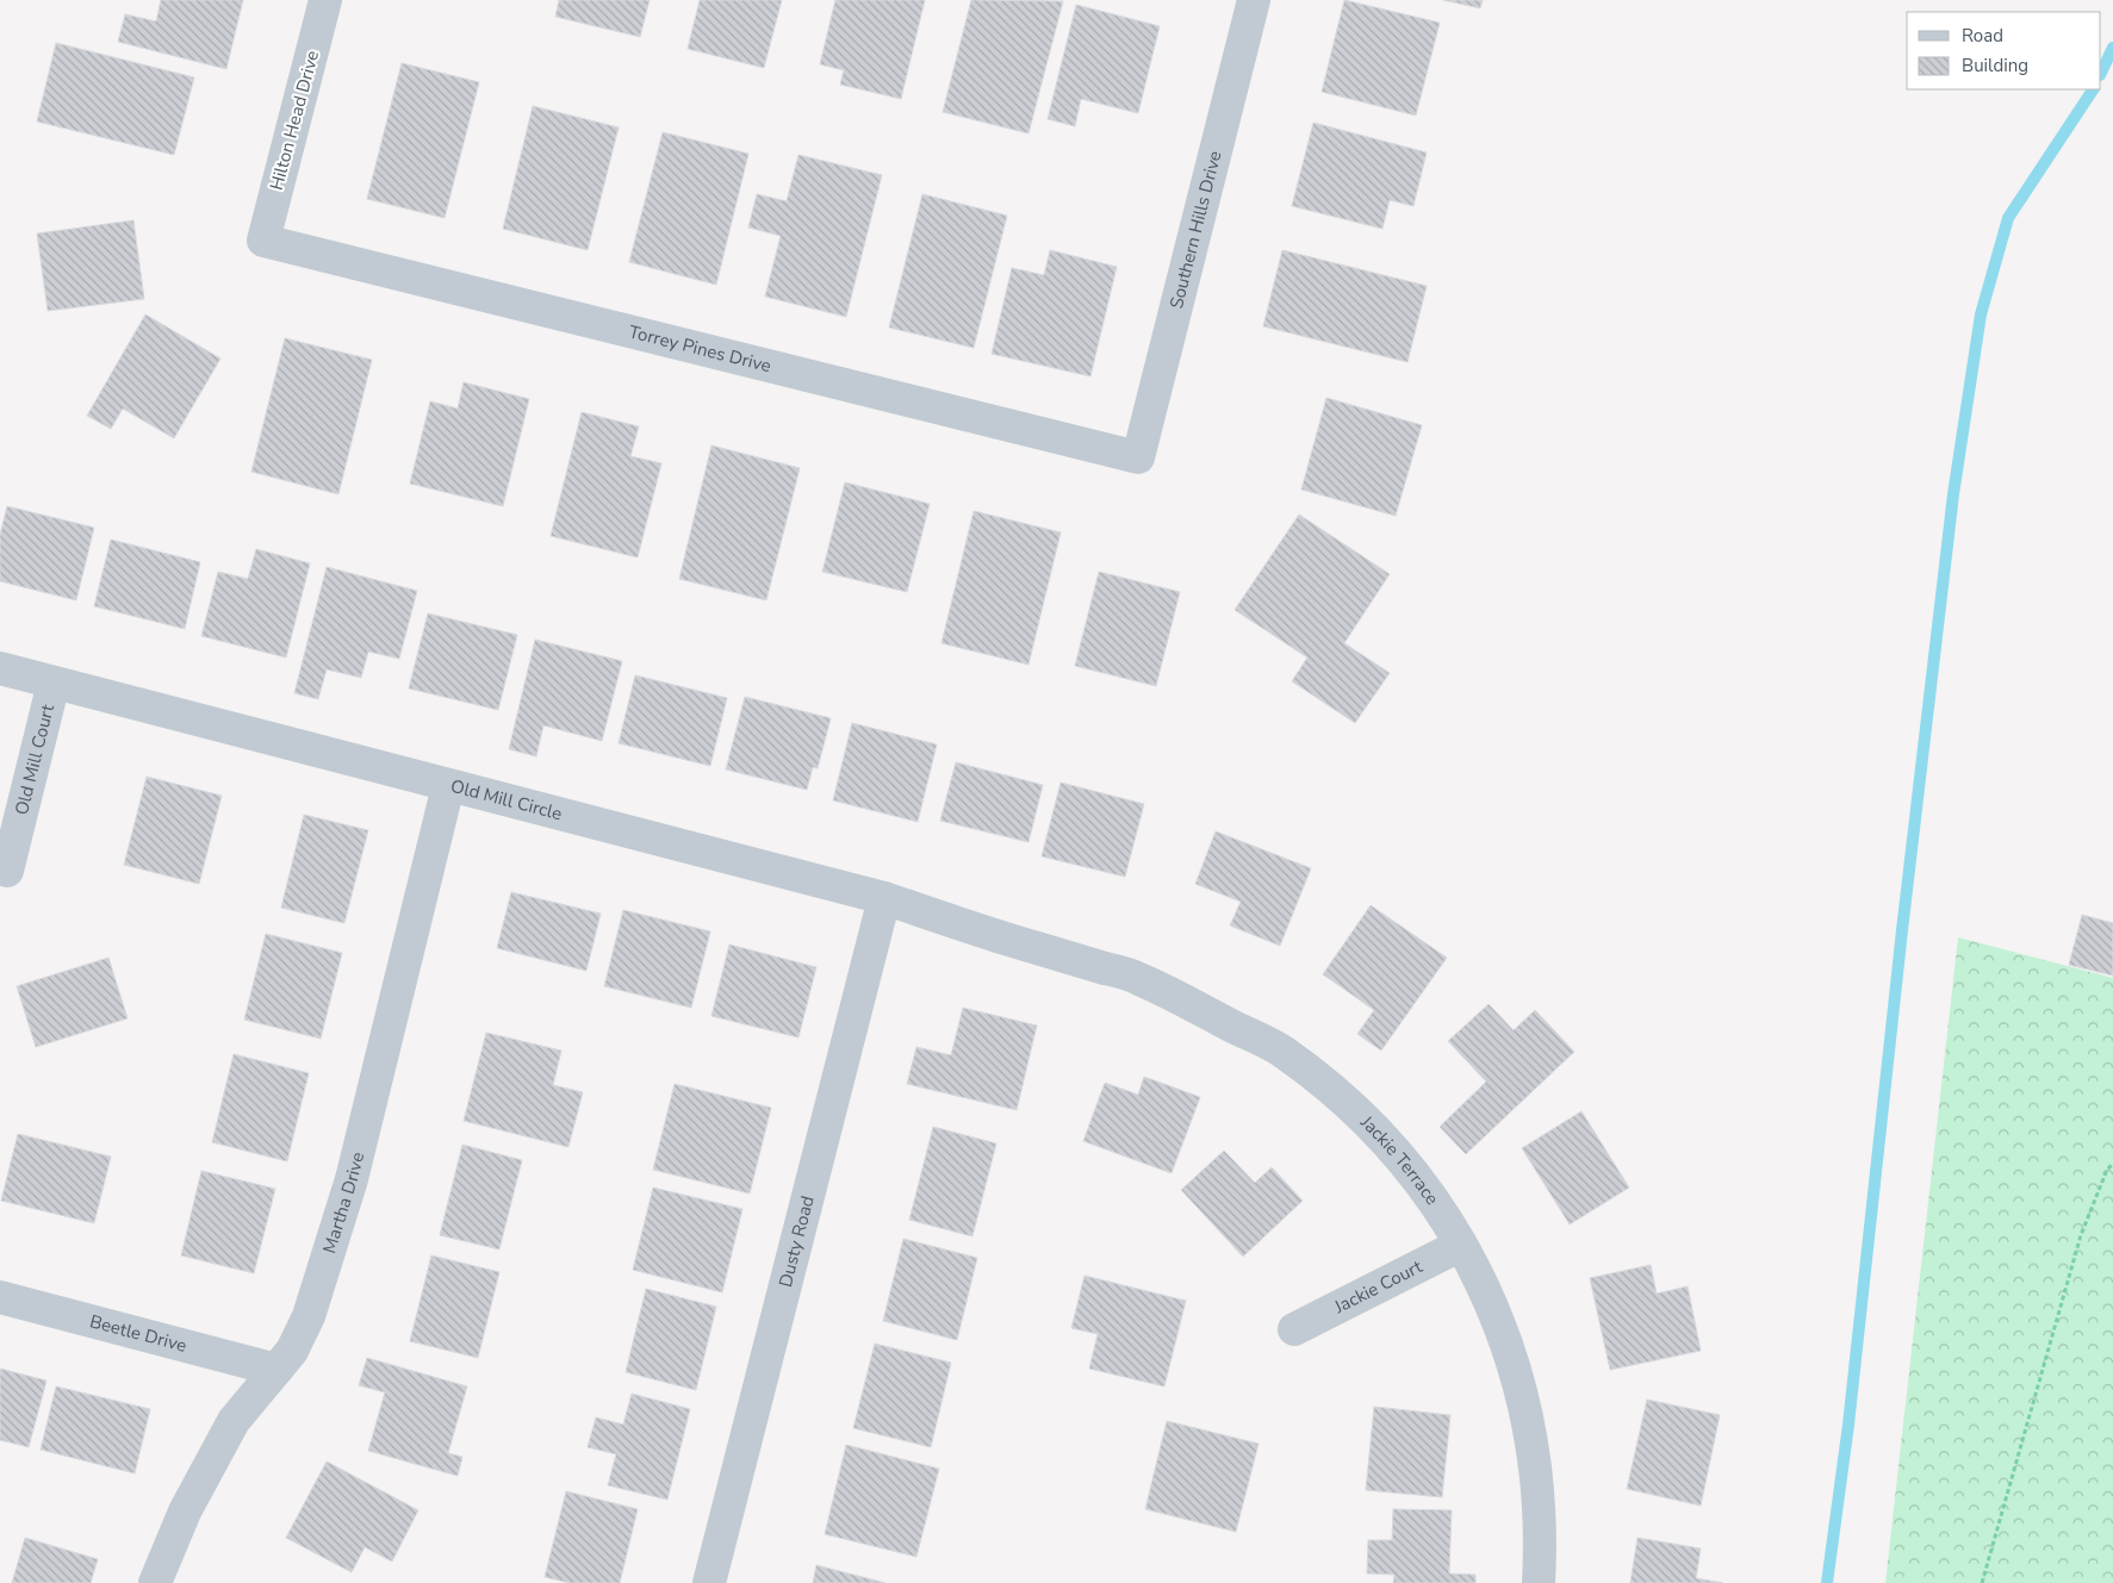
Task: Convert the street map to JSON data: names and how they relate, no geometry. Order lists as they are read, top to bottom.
{
  "streets": {
    "street": [
      "Hilton Head Drive",
      "Southern Hills Drive",
      "Torrey Pines Drive",
      "Old Mill Court",
      "Old Mill Circle",
      "Jackie Terrace",
      "Martha Drive",
      "Dusty Road",
      "Jackie Court",
      "Beetle Drive"
    ]
  },
  "crossings": [
    ["Hilton Head Drive", "Torrey Pines Drive"],
    ["Southern Hills Drive", "Torrey Pines Drive"],
    ["Old Mill Court", "Old Mill Circle"],
    ["Old Mill Circle", "Jackie Terrace"],
    ["Old Mill Circle", "Martha Drive"],
    ["Old Mill Circle", "Dusty Road"],
    ["Jackie Terrace", "Jackie Court"],
    ["Martha Drive", "Beetle Drive"]
  ],
  "legend": ["Road", "Building"]
}
